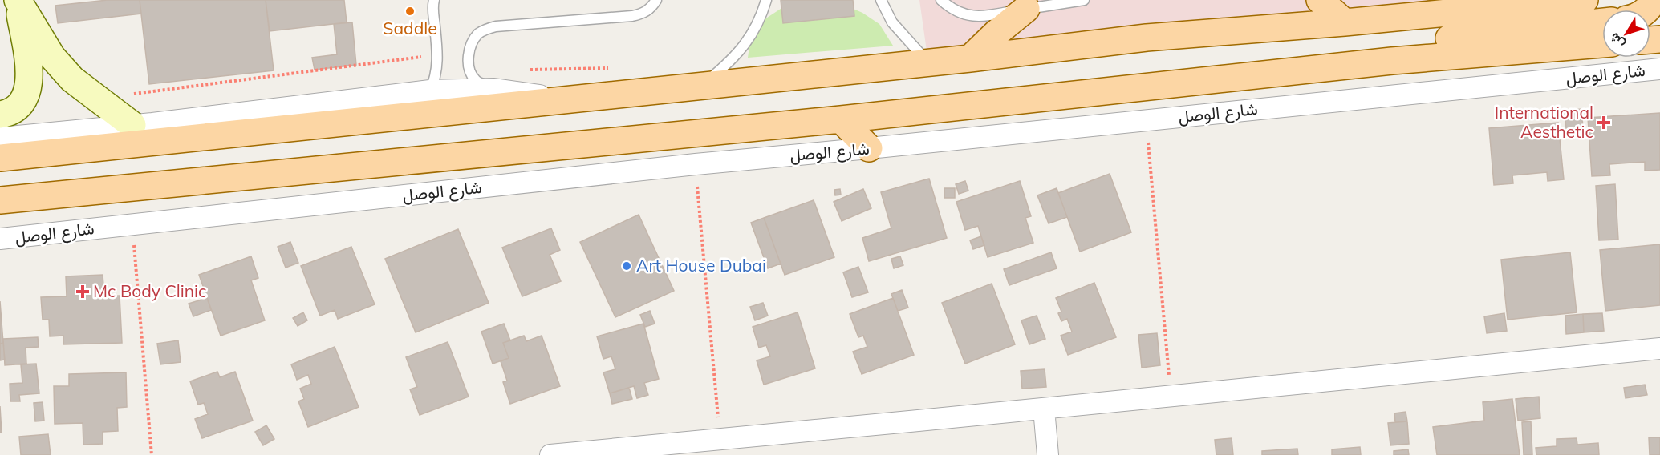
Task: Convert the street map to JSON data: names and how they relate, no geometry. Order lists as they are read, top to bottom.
{
  "streets": {
    "main road": ["شارع الوصل"]
  },
  "places": {
    "other": ["Saddle", "Art House Dubai"],
    "health": ["International Aesthetic", "Mc Body Clinic"]
  },
  "north": "bottom left"
}
